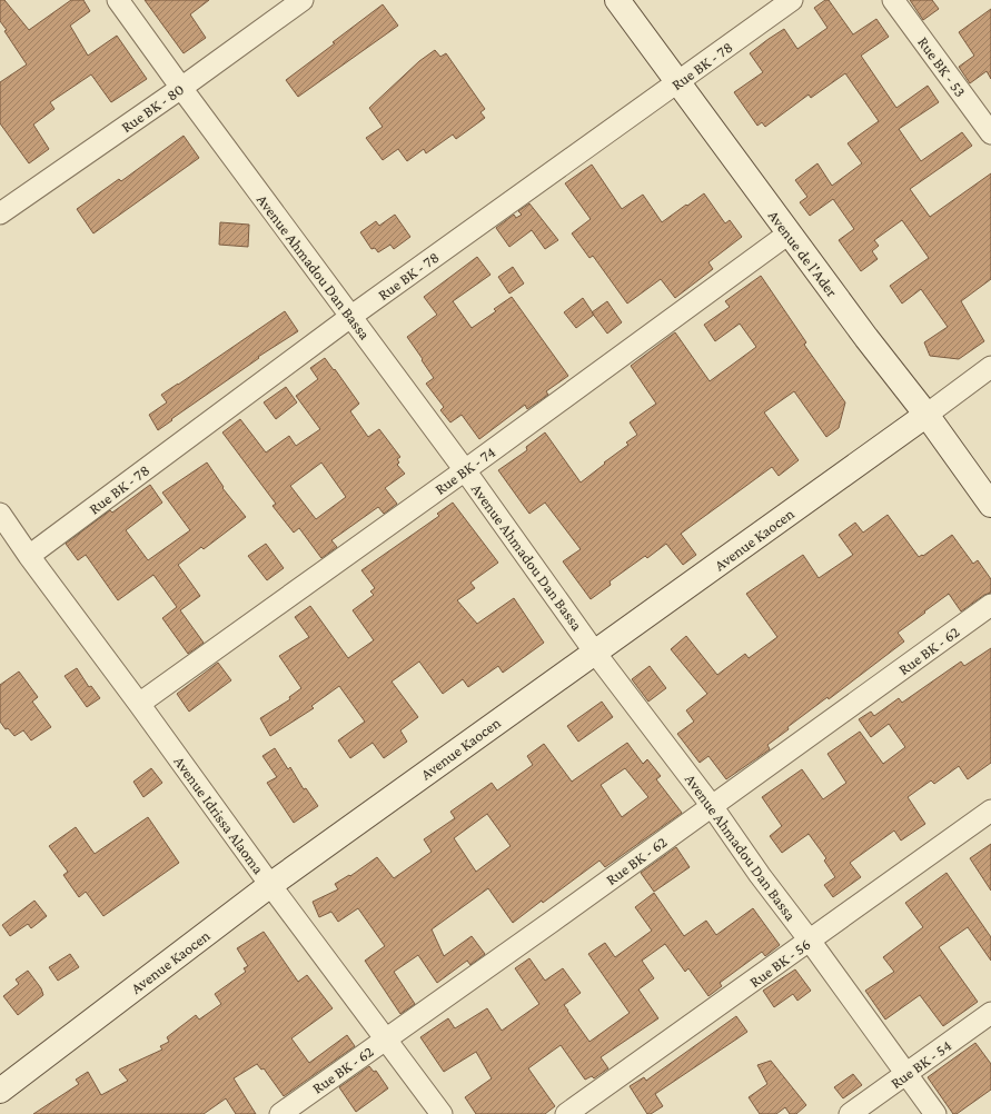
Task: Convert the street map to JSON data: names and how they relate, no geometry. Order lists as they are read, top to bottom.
{
  "streets": {
    "street": [
      "Rue BK - 78",
      "Rue BK - 53",
      "Rue BK - 80",
      "Avenue de l'Ader",
      "Avenue Ahmadou Dan Bassa",
      "Rue BK - 74",
      "Avenue Kaocen",
      "Rue BK - 62",
      "Avenue Idrissa Alaoma",
      "Rue BK - 56",
      "Rue BK - 54"
    ]
  },
  "crossings": [
    ["Rue BK - 78", "Avenue de l'Ader"],
    ["Rue BK - 78", "Avenue Ahmadou Dan Bassa"],
    ["Rue BK - 78", "Avenue Idrissa Alaoma"],
    ["Rue BK - 80", "Avenue Ahmadou Dan Bassa"],
    ["Avenue de l'Ader", "Rue BK - 74"],
    ["Avenue de l'Ader", "Avenue Kaocen"],
    ["Avenue Ahmadou Dan Bassa", "Rue BK - 74"],
    ["Avenue Ahmadou Dan Bassa", "Avenue Kaocen"],
    ["Avenue Ahmadou Dan Bassa", "Rue BK - 62"],
    ["Avenue Ahmadou Dan Bassa", "Rue BK - 56"],
    ["Avenue Ahmadou Dan Bassa", "Rue BK - 54"],
    ["Rue BK - 74", "Avenue Idrissa Alaoma"],
    ["Avenue Kaocen", "Avenue Idrissa Alaoma"],
    ["Rue BK - 62", "Avenue Idrissa Alaoma"]
  ]
}
